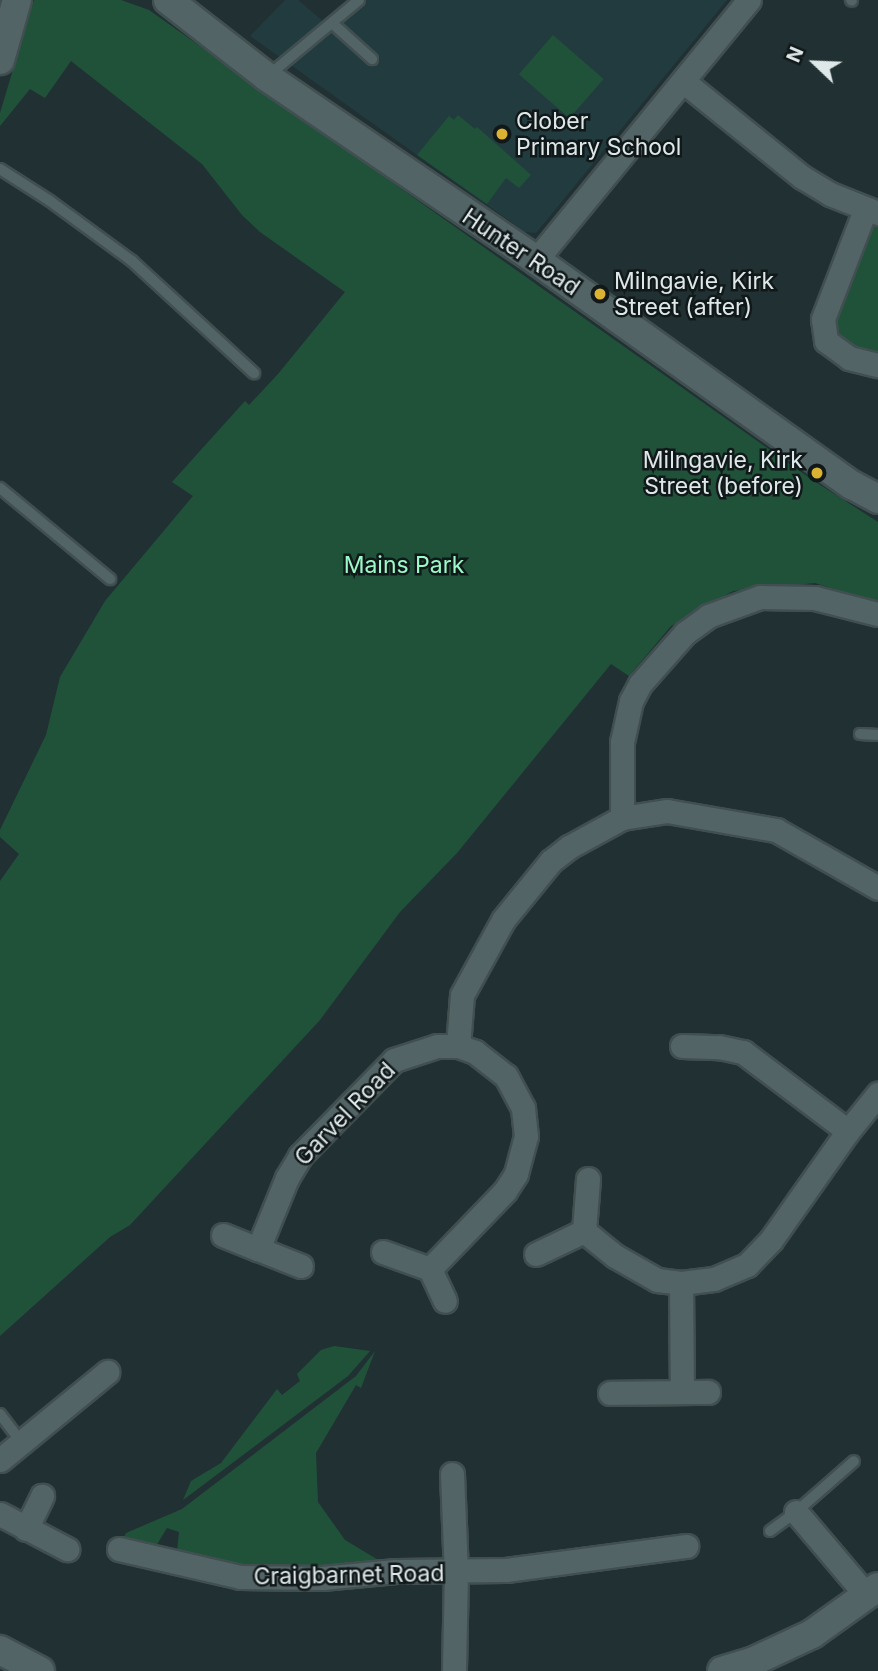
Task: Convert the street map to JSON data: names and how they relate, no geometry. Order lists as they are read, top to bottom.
{
  "streets": {
    "street": ["Hunter Road", "Garvel Road", "Craigbarnet Road"]
  },
  "parks": ["Mains Park"],
  "places": ["Clober Primary School", "Milngavie, Kirk Street (after)", "Milngavie, Kirk Street (before)"],
  "north": "top left"
}
